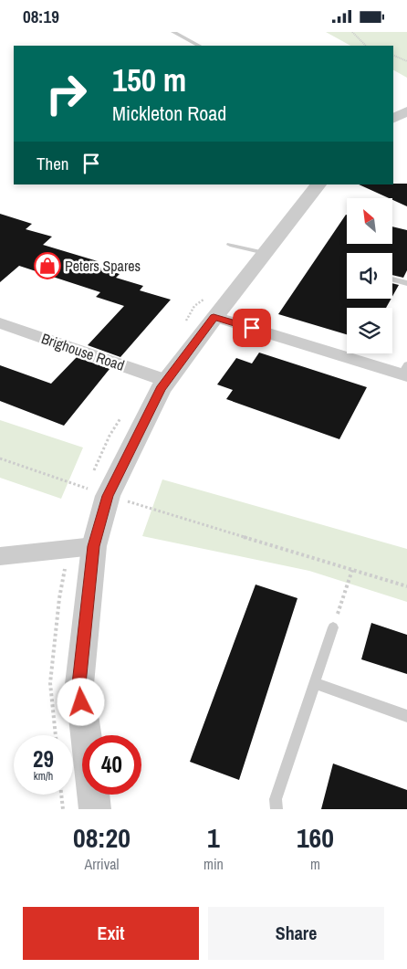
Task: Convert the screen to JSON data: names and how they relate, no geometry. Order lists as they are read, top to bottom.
{
  "streets": {
    "street": ["Brighouse Road"]
  },
  "places": {
    "shop": ["Peters Spares"]
  },
  "north": "top left",
  "page": {
    "status": "08:19",
    "turn": ["150 m", "Mickleton Road"],
    "then": "Then",
    "speed": "29 km/h",
    "limit": "40",
    "eta": [
      "08:20",
      "Arrival",
      "1",
      "min",
      "160",
      "m"
    ],
    "buttons": ["Exit", "Share"]
  }
}
